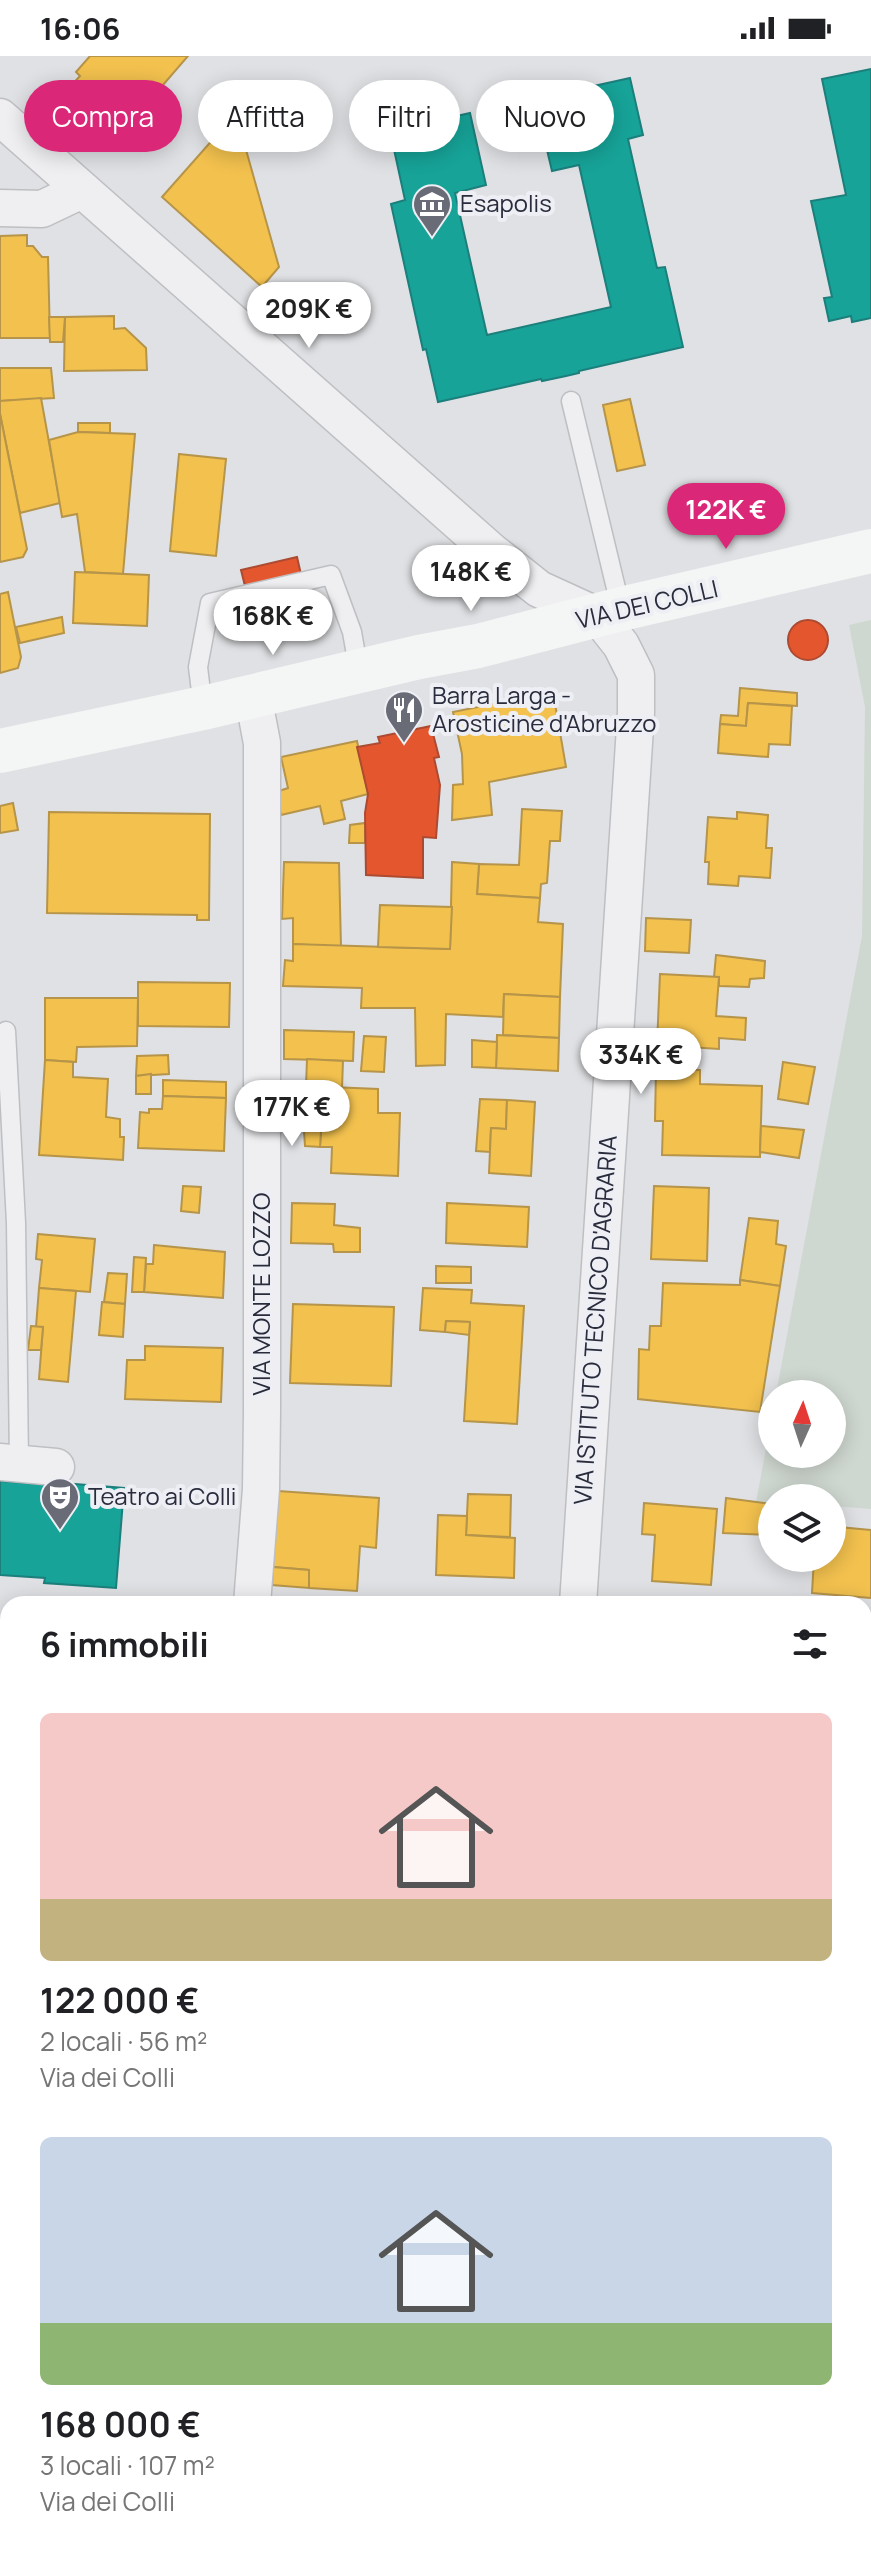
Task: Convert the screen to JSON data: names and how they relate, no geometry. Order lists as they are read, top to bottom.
{
  "streets": {
    "main road": ["VIA DEI COLLI"],
    "street": ["VIA MONTE LOZZO", "VIA ISTITUTO TECNICO D'AGRARIA"]
  },
  "crossings": [
    ["VIA DEI COLLI", "VIA MONTE LOZZO"],
    ["VIA DEI COLLI", "VIA ISTITUTO TECNICO D'AGRARIA"]
  ],
  "places": {
    "museum": ["Esapolis"],
    "restaurant": ["Barra Larga - Arosticine d'Abruzzo"],
    "theatre": ["Teatro ai Colli"]
  },
  "north": "top",
  "page": {
    "status": "16:06",
    "chip": [
      "Compra",
      "Affitta",
      "Filtri",
      "Nuovo"
    ],
    "price": [
      "209K €",
      "122K €",
      "148K €",
      "168K €",
      "334K €",
      "177K €"
    ],
    "heading": "6 immobili",
    "list": [
      {
        "name": "122 000 €",
        "note": "2 locali · 56 m² · Via dei Colli"
      },
      {
        "name": "168 000 €",
        "note": "3 locali · 107 m² · Via dei Colli"
      }
    ]
  }
}
